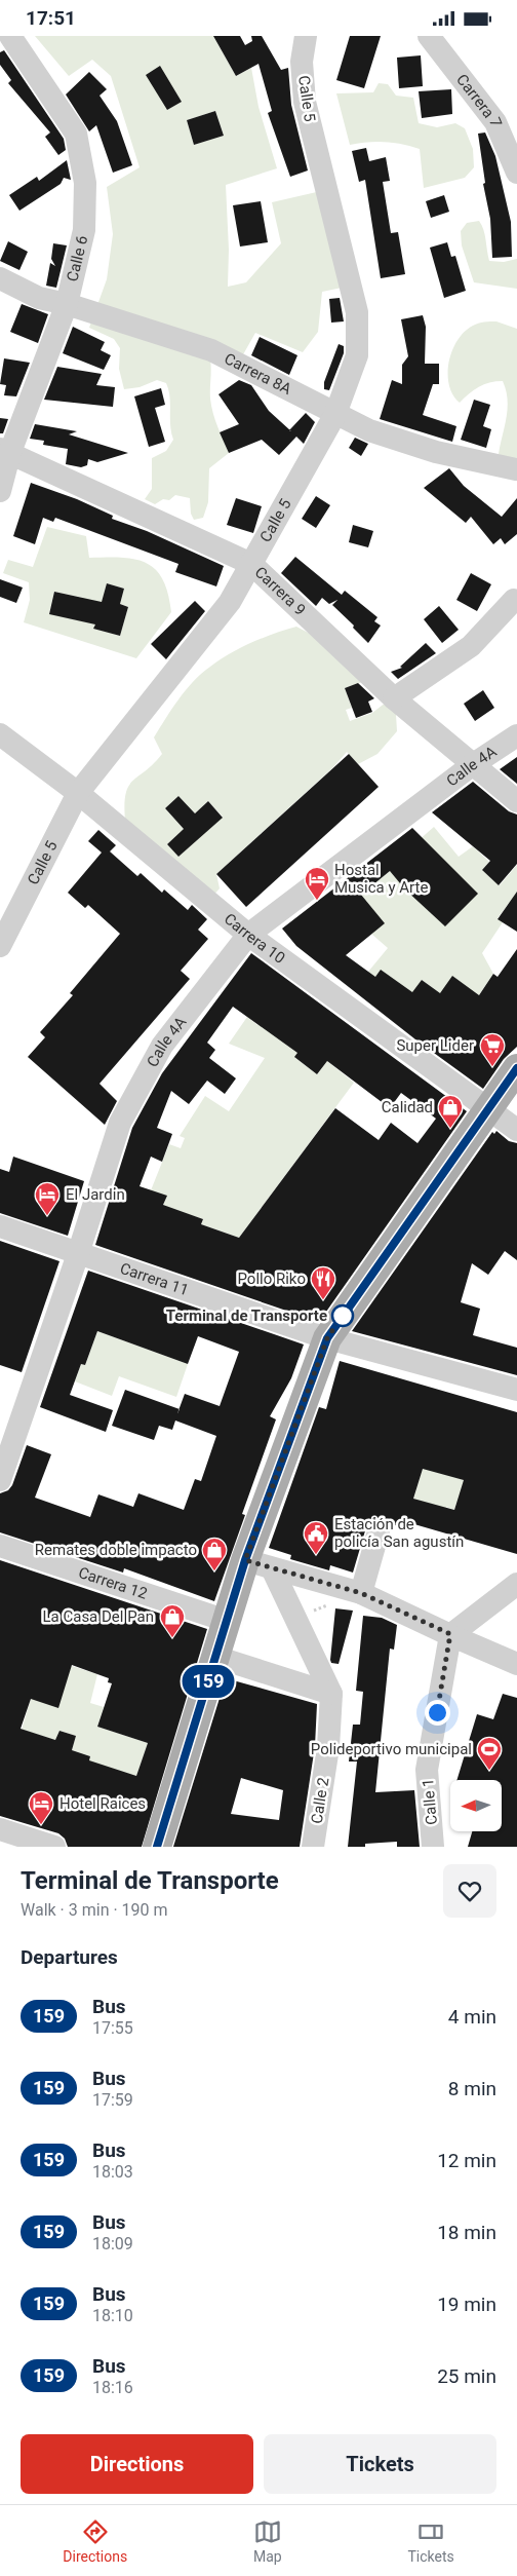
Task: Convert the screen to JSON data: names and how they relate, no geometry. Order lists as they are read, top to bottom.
{
  "streets": {
    "street": [
      "Calle 5",
      "Carrera 7",
      "Calle 6",
      "Carrera 8A",
      "Carrera 9",
      "Calle 4A",
      "Carrera 10",
      "Carrera 11",
      "Carrera 12",
      "Calle 2",
      "Calle 1"
    ]
  },
  "crossings": [
    ["Calle 5", "Carrera 8A"],
    ["Calle 5", "Carrera 9"],
    ["Calle 5", "Carrera 10"],
    ["Calle 6", "Carrera 8A"],
    ["Calle 6", "Carrera 9"],
    ["Carrera 9", "Calle 4A"],
    ["Calle 4A", "Carrera 10"],
    ["Calle 4A", "Carrera 11"]
  ],
  "places": {
    "hotel": ["Hostal Musica y Arte", "El Jardin", "Hotel Raices"],
    "supermarket": ["Super Lider"],
    "shop": ["Calidad", "Remates doble impacto", "La Casa Del Pan"],
    "restaurant": ["Pollo Riko"],
    "other": ["Terminal de Transporte"],
    "public building": ["Estación de policía San agustín"],
    "sports": ["Polideportivo municipal"]
  },
  "lines": ["bus line 159"],
  "north": "left",
  "page": {
    "status": "17:51",
    "on_map": "159",
    "heading": [
      ["Terminal de Transporte", "Walk · 3 min · 190 m"],
      "Departures"
    ],
    "list": [
      {
        "mark": "159",
        "name": "Bus",
        "note": "17:55",
        "value": "4 min"
      },
      {
        "mark": "159",
        "name": "Bus",
        "note": "17:59",
        "value": "8 min"
      },
      {
        "mark": "159",
        "name": "Bus",
        "note": "18:03",
        "value": "12 min"
      },
      {
        "mark": "159",
        "name": "Bus",
        "note": "18:09",
        "value": "18 min"
      },
      {
        "mark": "159",
        "name": "Bus",
        "note": "18:10",
        "value": "19 min"
      },
      {
        "mark": "159",
        "name": "Bus",
        "note": "18:16",
        "value": "25 min"
      }
    ],
    "buttons": ["Directions", "Tickets"],
    "tabs": ["Directions", "Map", "Tickets"]
  }
}
